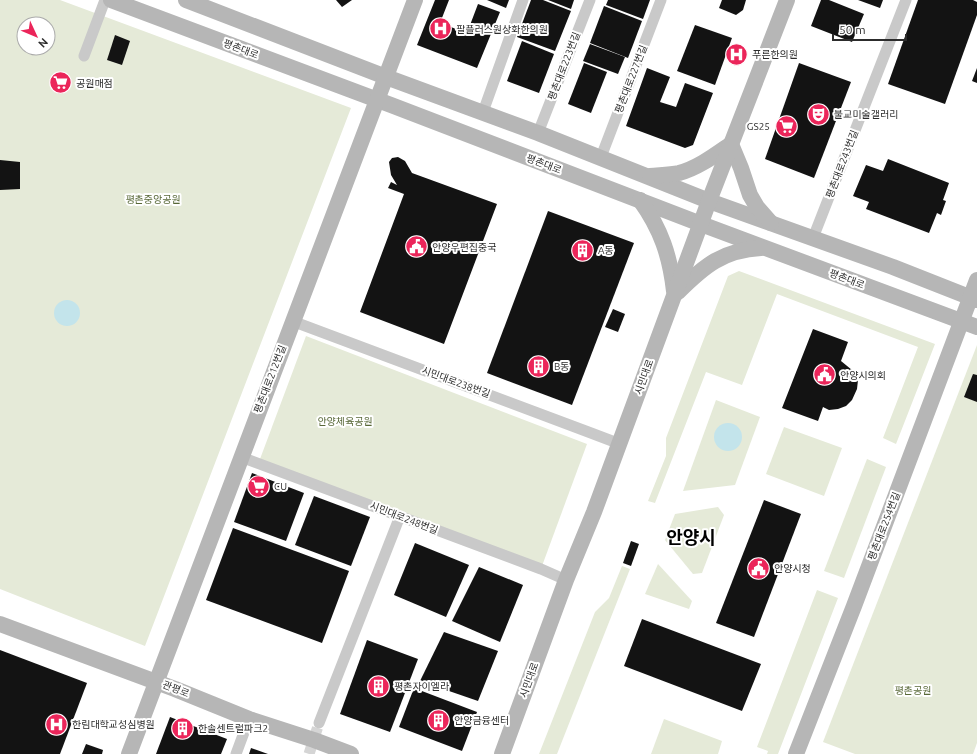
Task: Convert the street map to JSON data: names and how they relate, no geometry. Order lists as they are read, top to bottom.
{
  "streets": {
    "street": [
      "평촌대로",
      "평촌대로223번길",
      "평촌대로227번길",
      "평촌대로243번길",
      "시민대로",
      "평촌대로212번길",
      "시민대로238번길",
      "시민대로248번길",
      "평촌대로254번길",
      "관평로"
    ]
  },
  "crossings": [
    ["평촌대로", "시민대로"],
    ["평촌대로", "평촌대로212번길"],
    ["평촌대로", "평촌대로254번길"],
    ["시민대로", "시민대로238번길"],
    ["시민대로", "시민대로248번길"],
    ["평촌대로212번길", "시민대로238번길"],
    ["평촌대로212번길", "시민대로248번길"],
    ["평촌대로212번길", "관평로"]
  ],
  "districts": ["안양시"],
  "parks": ["평촌중앙공원", "안양체육공원", "평촌공원"],
  "places": {
    "hospital": ["팔플러스원상화한의원", "푸른한의원", "한림대학교성심병원"],
    "supermarket": ["공원매점", "GS25", "CU"],
    "theatre": ["불교미술갤러리"],
    "public building": ["안양우편집중국", "안양시의회", "안양시청"],
    "building": [
      "A동",
      "B동",
      "평촌자이엘라",
      "안양금융센터",
      "한솔센트럴파크2"
    ]
  },
  "scale_bar": "50 m",
  "north": "bottom right"
}
